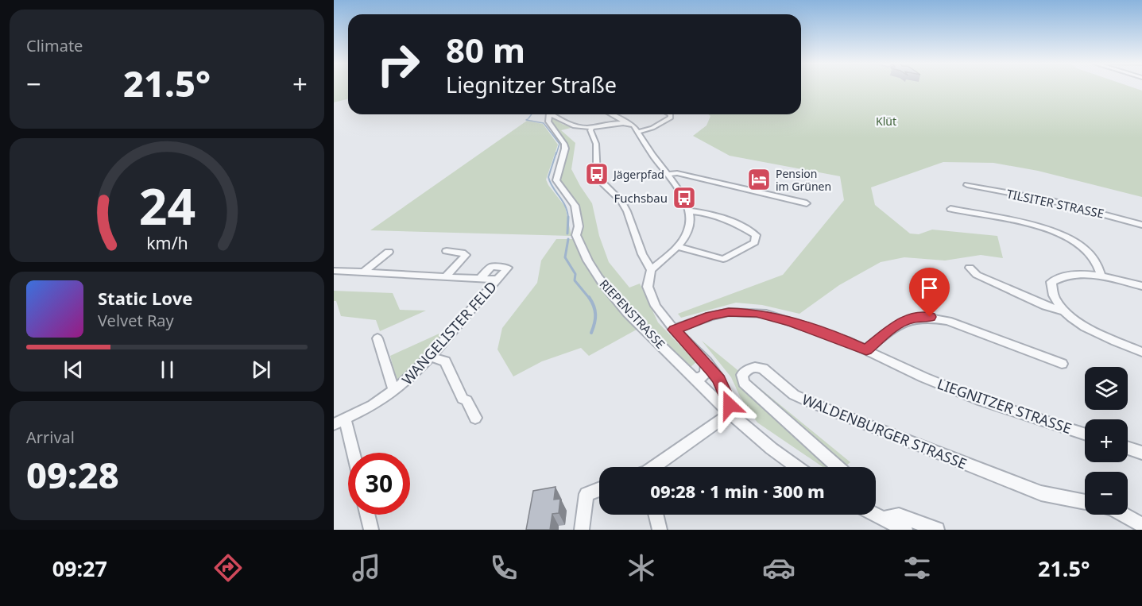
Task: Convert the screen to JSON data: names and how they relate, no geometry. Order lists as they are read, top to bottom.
{
  "streets": {
    "street": [
      "TILSITER STRASSE",
      "RIEPENSTRASSE",
      "WANGELISTER FELD",
      "LIEGNITZER STRASSE",
      "WALDENBURGER STRASSE"
    ]
  },
  "parks": ["Klüt"],
  "places": {
    "bus stop": ["Jägerpfad", "Fuchsbau"],
    "hotel": ["Pension im Grünen"]
  },
  "page": {
    "tile": [
      "Climate",
      ["Arrival", "09:28"]
    ],
    "turn": ["80 m", "Liegnitzer Straße"],
    "heat": ["−", "21.5°", "+"],
    "song": ["Static Love", "Velvet Ray"],
    "map_buttons": ["+", "−"],
    "limit": "30",
    "trip": "09:28 · 1 min · 300 m",
    "tabs": ["09:27", "21.5°"],
    "gauge": ["24", "km/h"]
  }
}
